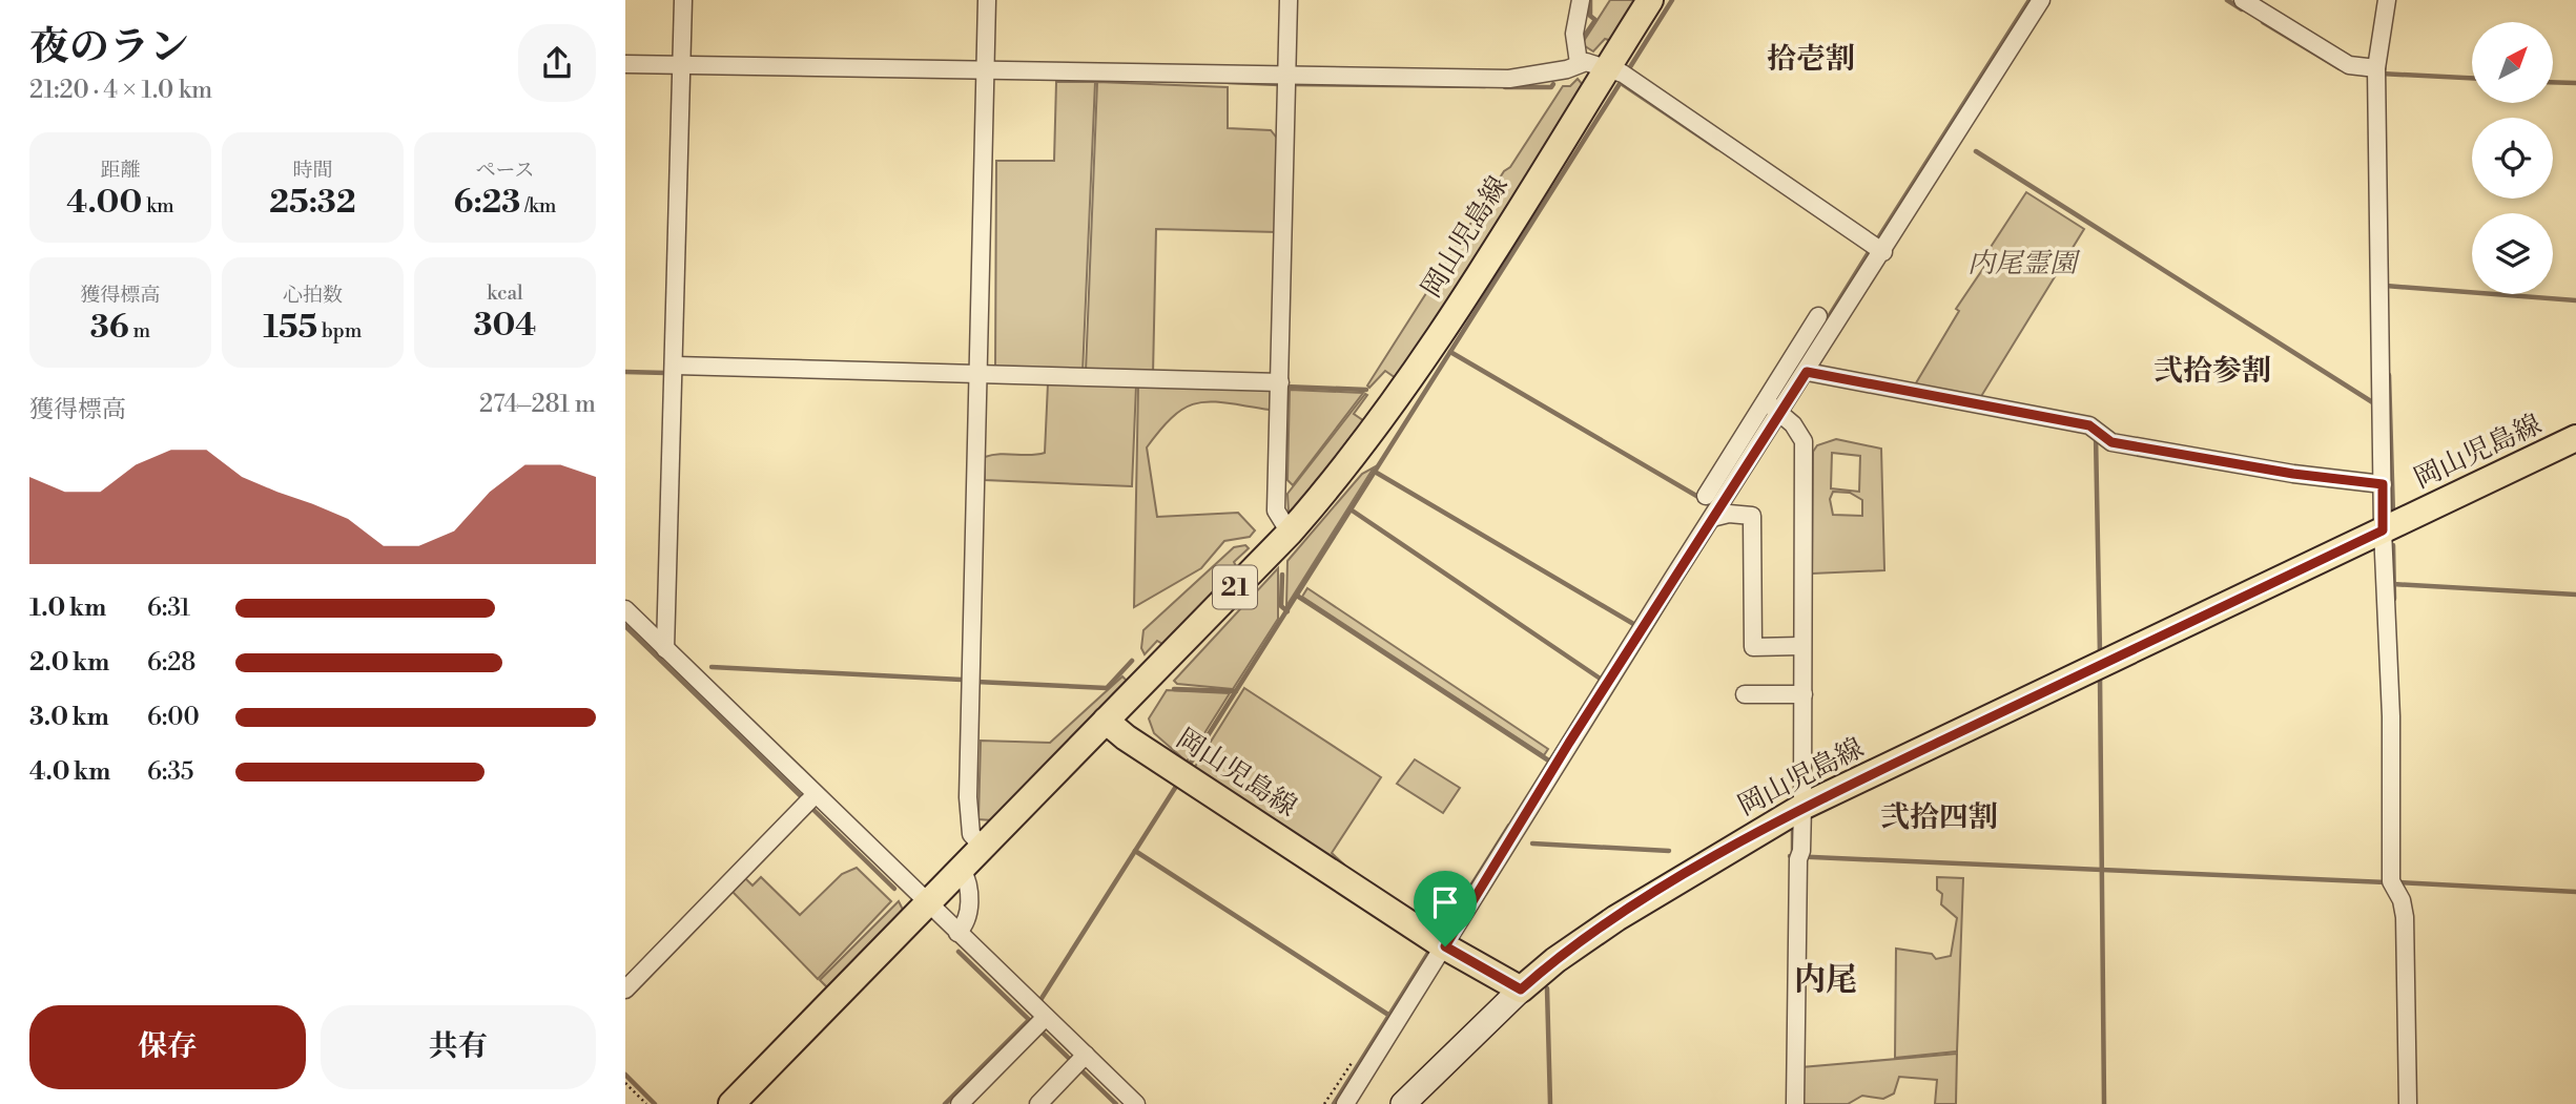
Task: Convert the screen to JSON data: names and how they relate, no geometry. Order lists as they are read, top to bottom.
{
  "streets": {
    "main road": ["岡山児島線", "21"]
  },
  "districts": [
    "拾壱割",
    "弐拾参割",
    "弐拾四割",
    "内尾"
  ],
  "parks": ["内尾霊園"],
  "north": "top right",
  "page": {
    "heading": ["夜のラン", "21:20 · 4 × 1.0 km"],
    "stats": [
      ["距離", "4.00 km"],
      ["時間", "25:32"],
      ["ペース", "6:23 /km"],
      ["獲得標高", "36 m"],
      ["心拍数", "155 bpm"],
      ["kcal", "304"]
    ],
    "chart": ["獲得標高", "274–281 m"],
    "list": [
      {
        "name": "1.0 km",
        "note": "6:31"
      },
      {
        "name": "2.0 km",
        "note": "6:28"
      },
      {
        "name": "3.0 km",
        "note": "6:00"
      },
      {
        "name": "4.0 km",
        "note": "6:35"
      }
    ],
    "buttons": ["保存", "共有"]
  }
}
